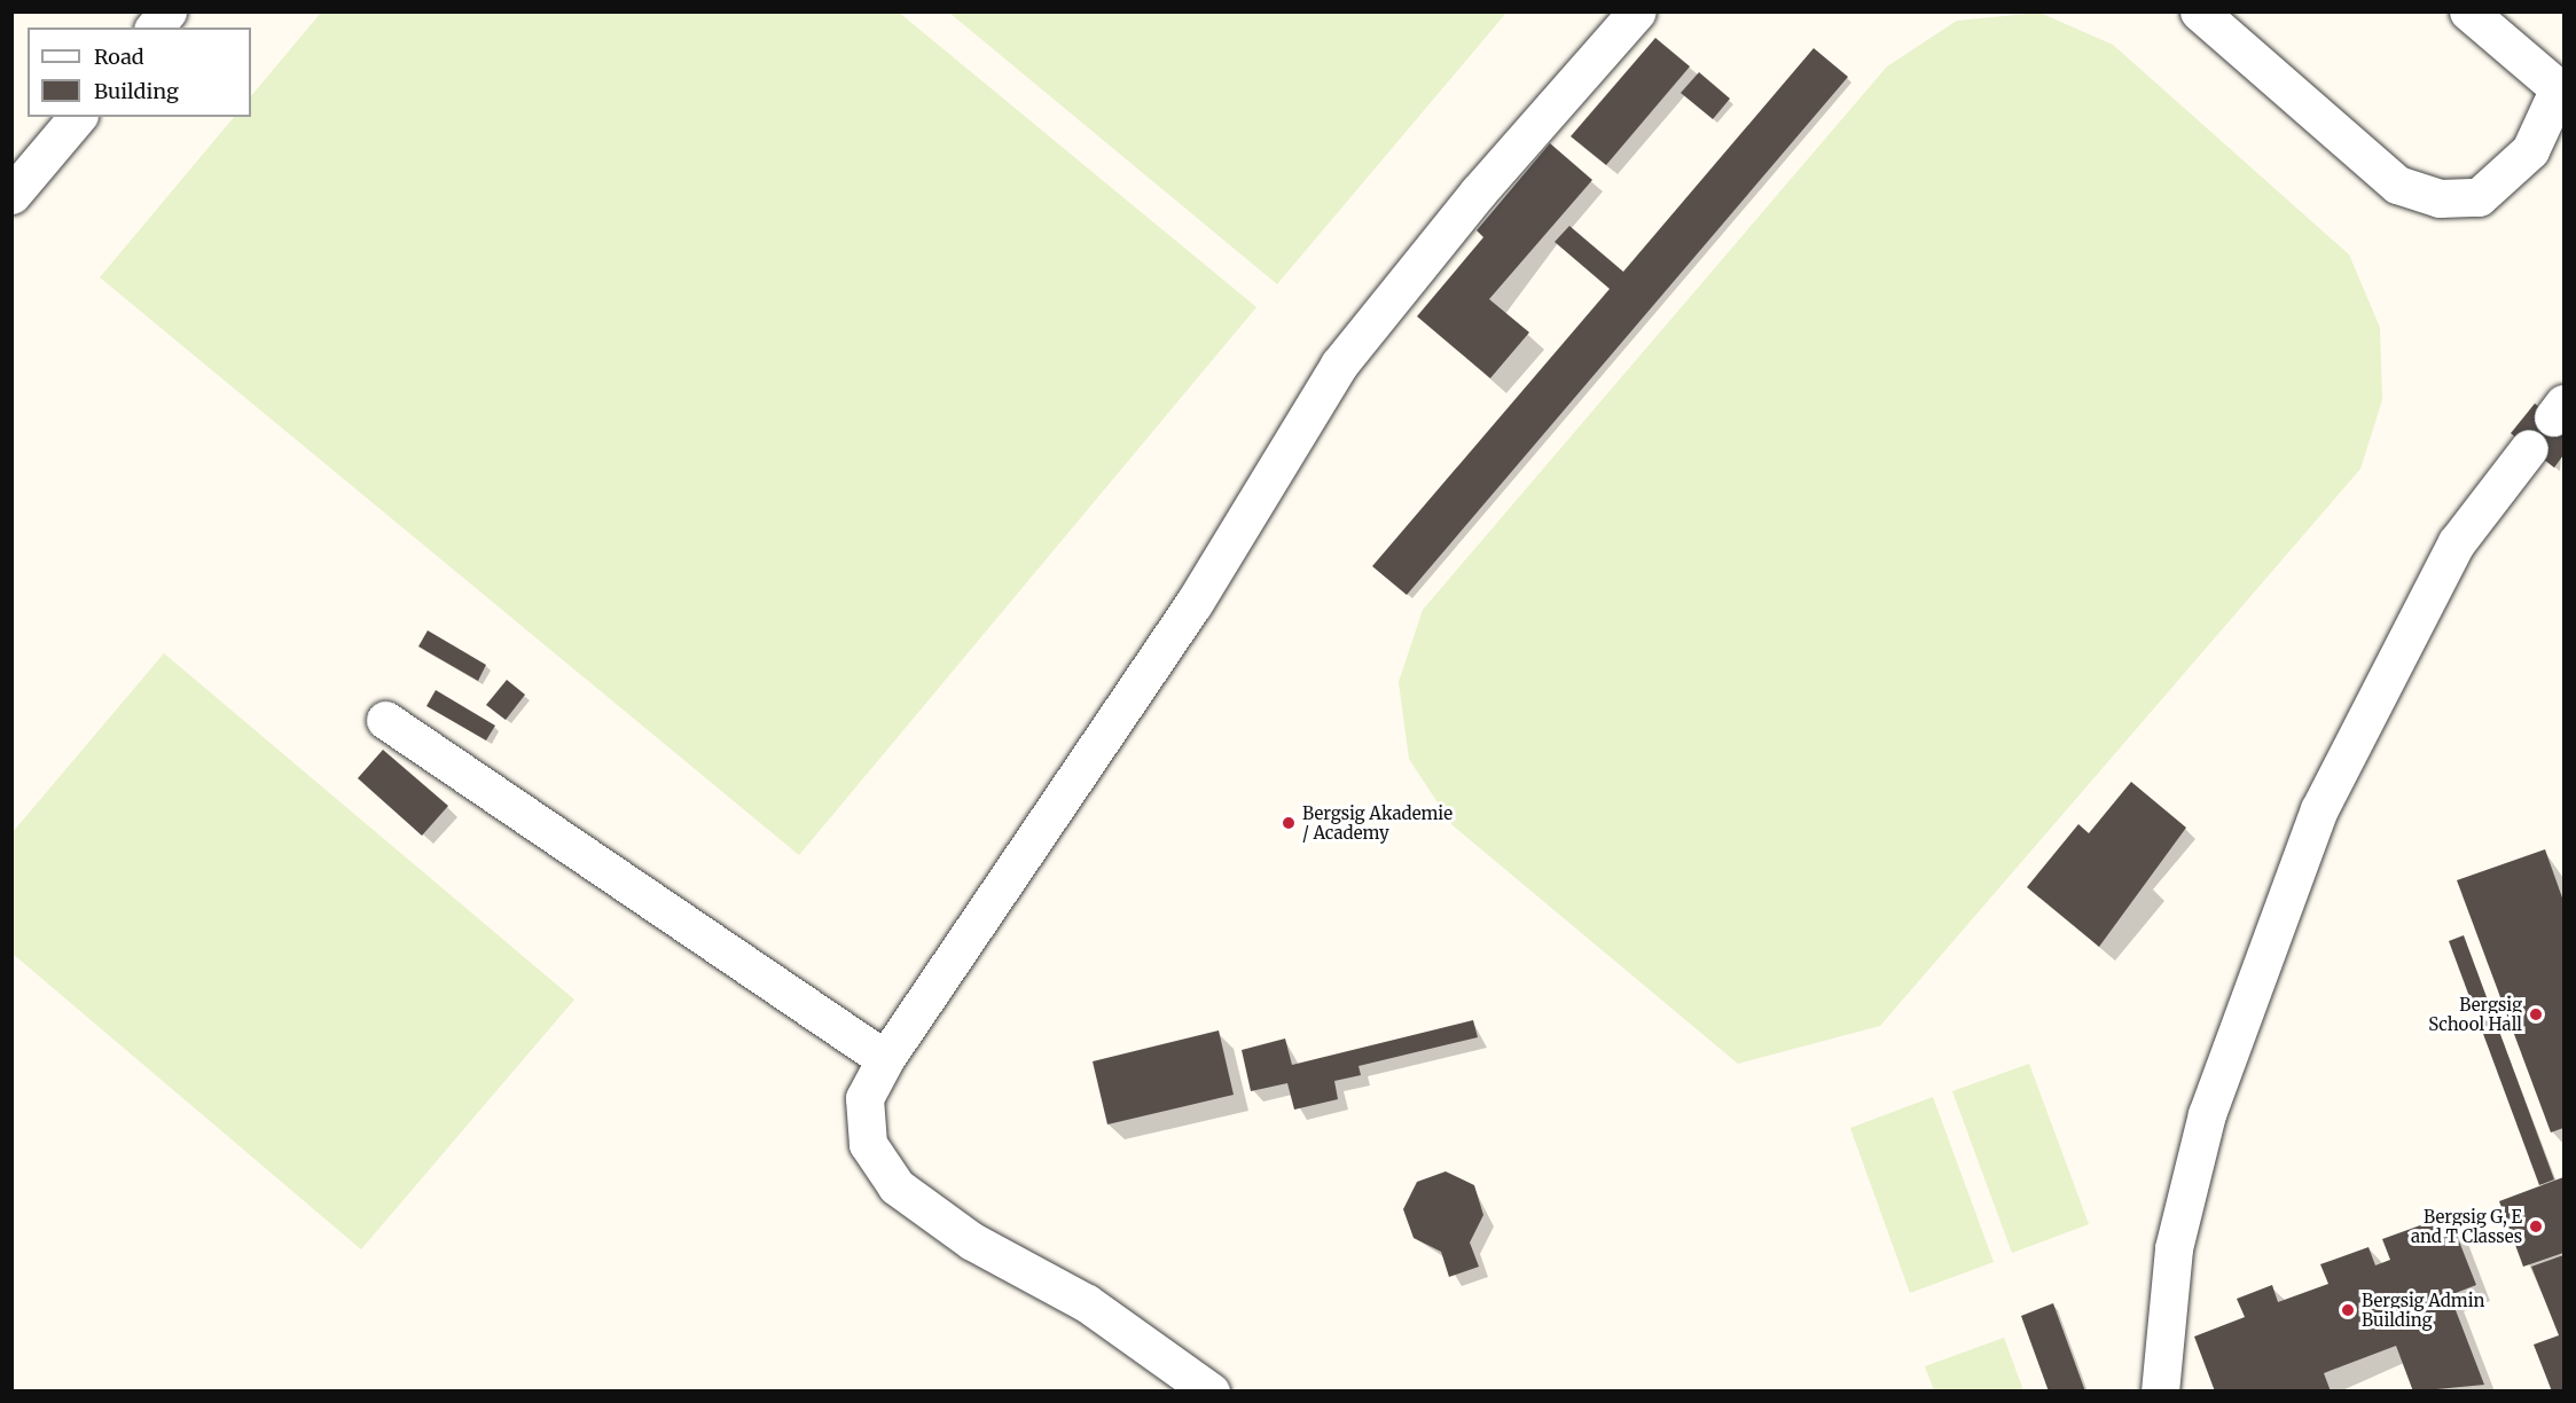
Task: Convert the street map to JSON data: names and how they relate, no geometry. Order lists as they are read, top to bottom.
{
  "places": [
    "Bergsig Akademie / Academy",
    "Bergsig School Hall",
    "Bergsig G, E and T Classes",
    "Bergsig Admin Building"
  ],
  "legend": ["Road", "Building"]
}
